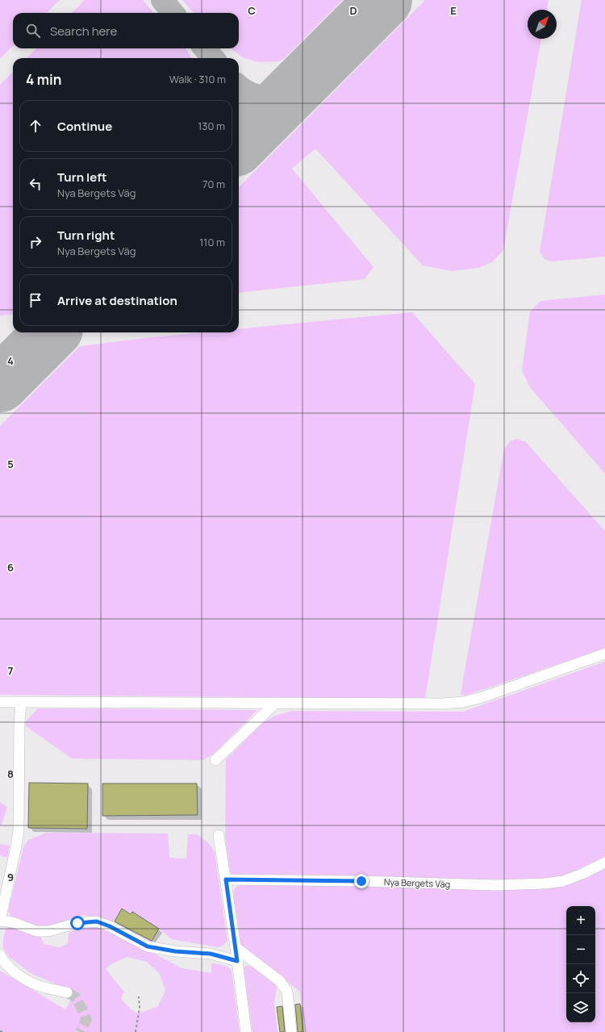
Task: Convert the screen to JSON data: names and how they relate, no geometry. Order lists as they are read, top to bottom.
{
  "streets": {
    "lane": ["Nya Bergets Väg"]
  },
  "north": "top right",
  "page": {
    "search": "Search here",
    "heading": ["4 min", "Walk · 310 m"],
    "list": [
      ["Continue", "130 m"],
      ["Turn left", "Nya Bergets Väg", "70 m"],
      ["Turn right", "Nya Bergets Väg", "110 m"],
      "Arrive at destination"
    ],
    "map_buttons": ["+", "−"]
  },
  "grid": {
    "columns": ["C", "D", "E"],
    "rows": [
      "4",
      "5",
      "6",
      "7",
      "8",
      "9"
    ]
  }
}
